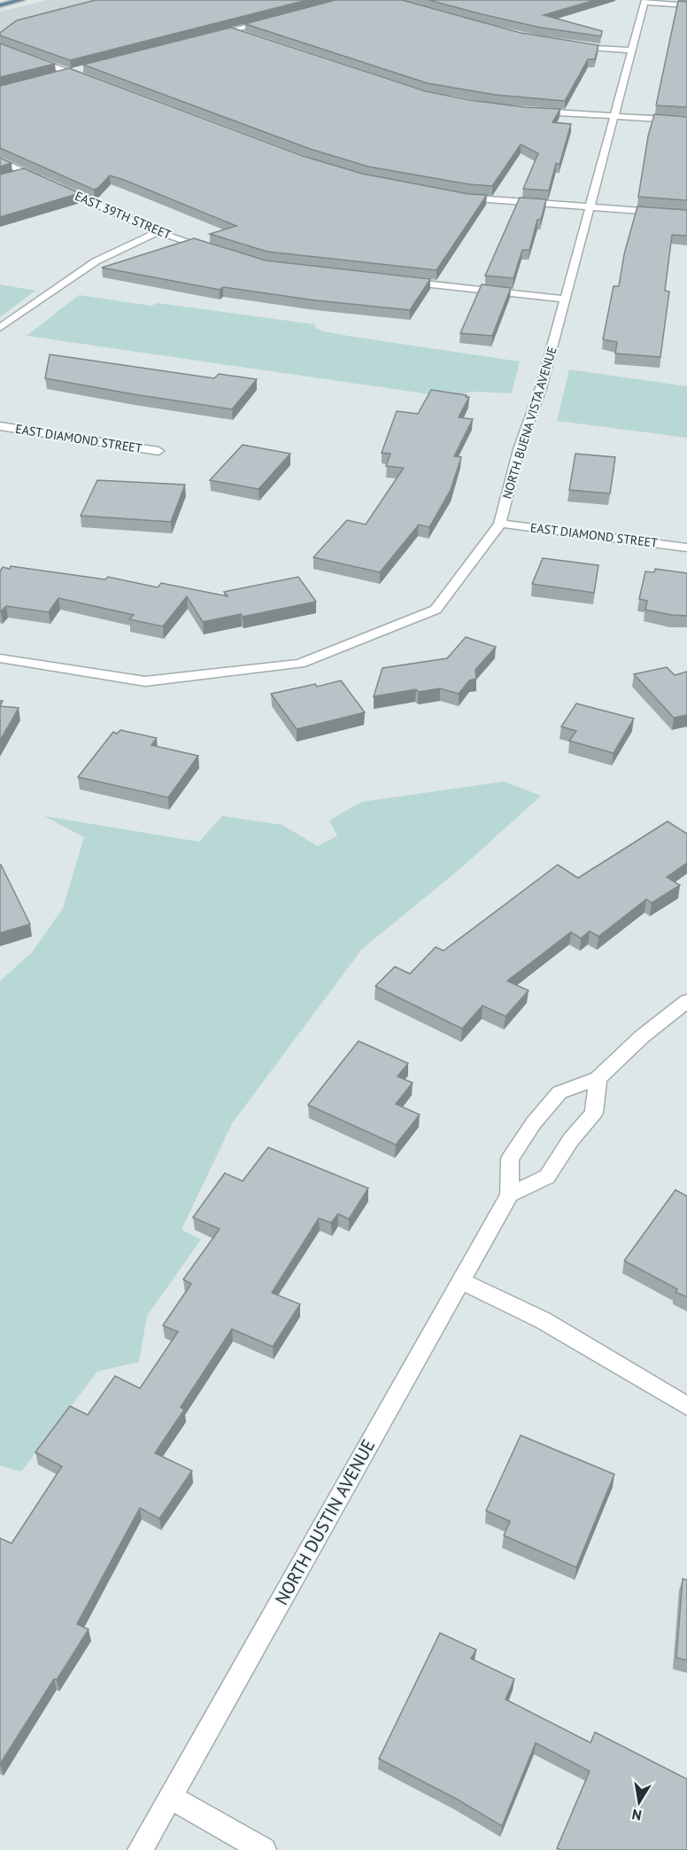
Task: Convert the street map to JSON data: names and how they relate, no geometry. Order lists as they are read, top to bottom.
{
  "streets": {
    "street": [
      "EAST 39TH STREET",
      "NORTH BUENA VISTA AVENUE",
      "EAST DIAMOND STREET",
      "NORTH DUSTIN AVENUE"
    ]
  },
  "crossings": [
    ["NORTH BUENA VISTA AVENUE", "EAST DIAMOND STREET"]
  ],
  "north": "bottom"
}
